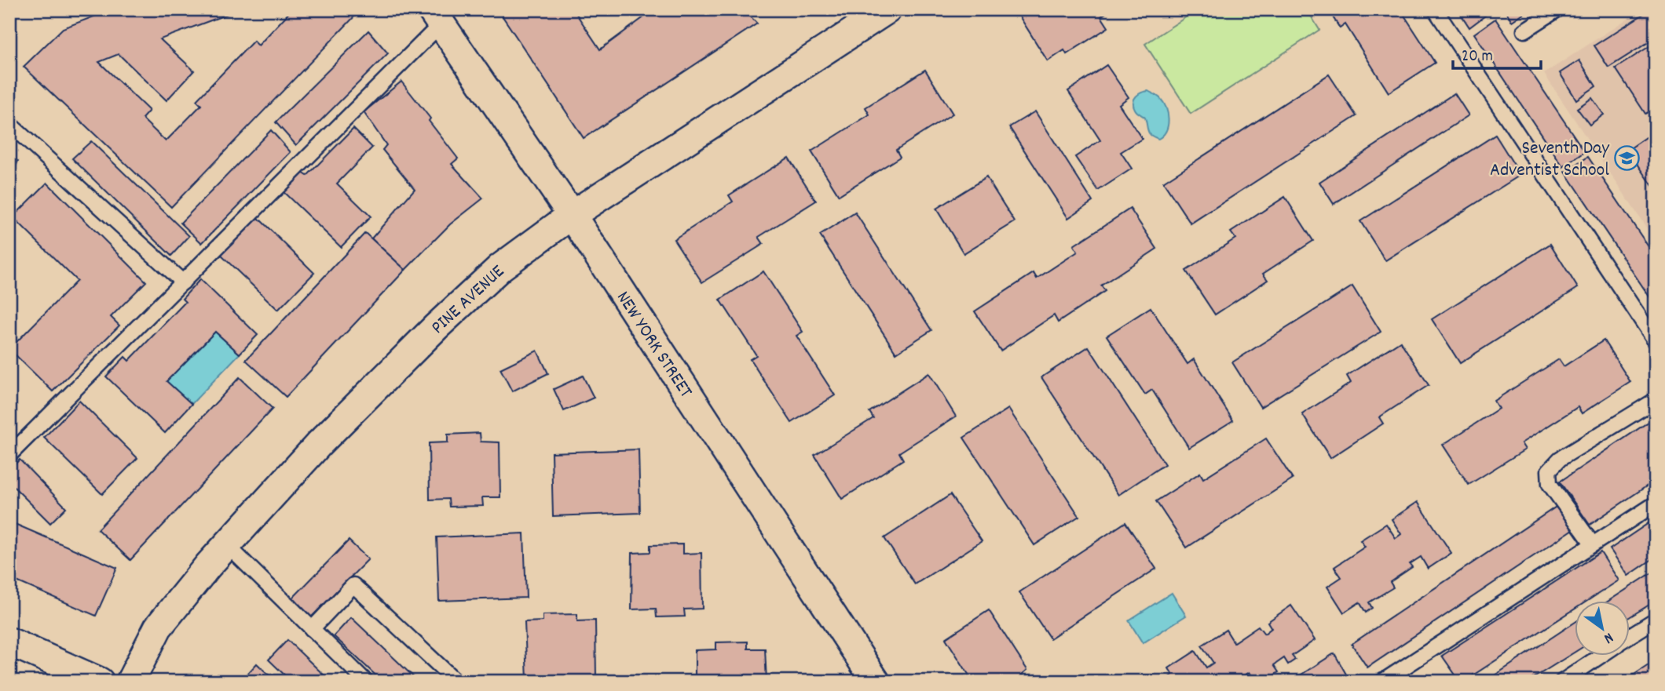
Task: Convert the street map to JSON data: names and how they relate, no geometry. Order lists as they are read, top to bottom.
{
  "streets": {
    "street": ["PINE AVENUE", "NEW YORK STREET"]
  },
  "crossings": [
    ["PINE AVENUE", "NEW YORK STREET"]
  ],
  "places": {
    "school or university": ["Seventh Day Adventist School"]
  },
  "scale_bar": "20 m",
  "north": "bottom right"
}
